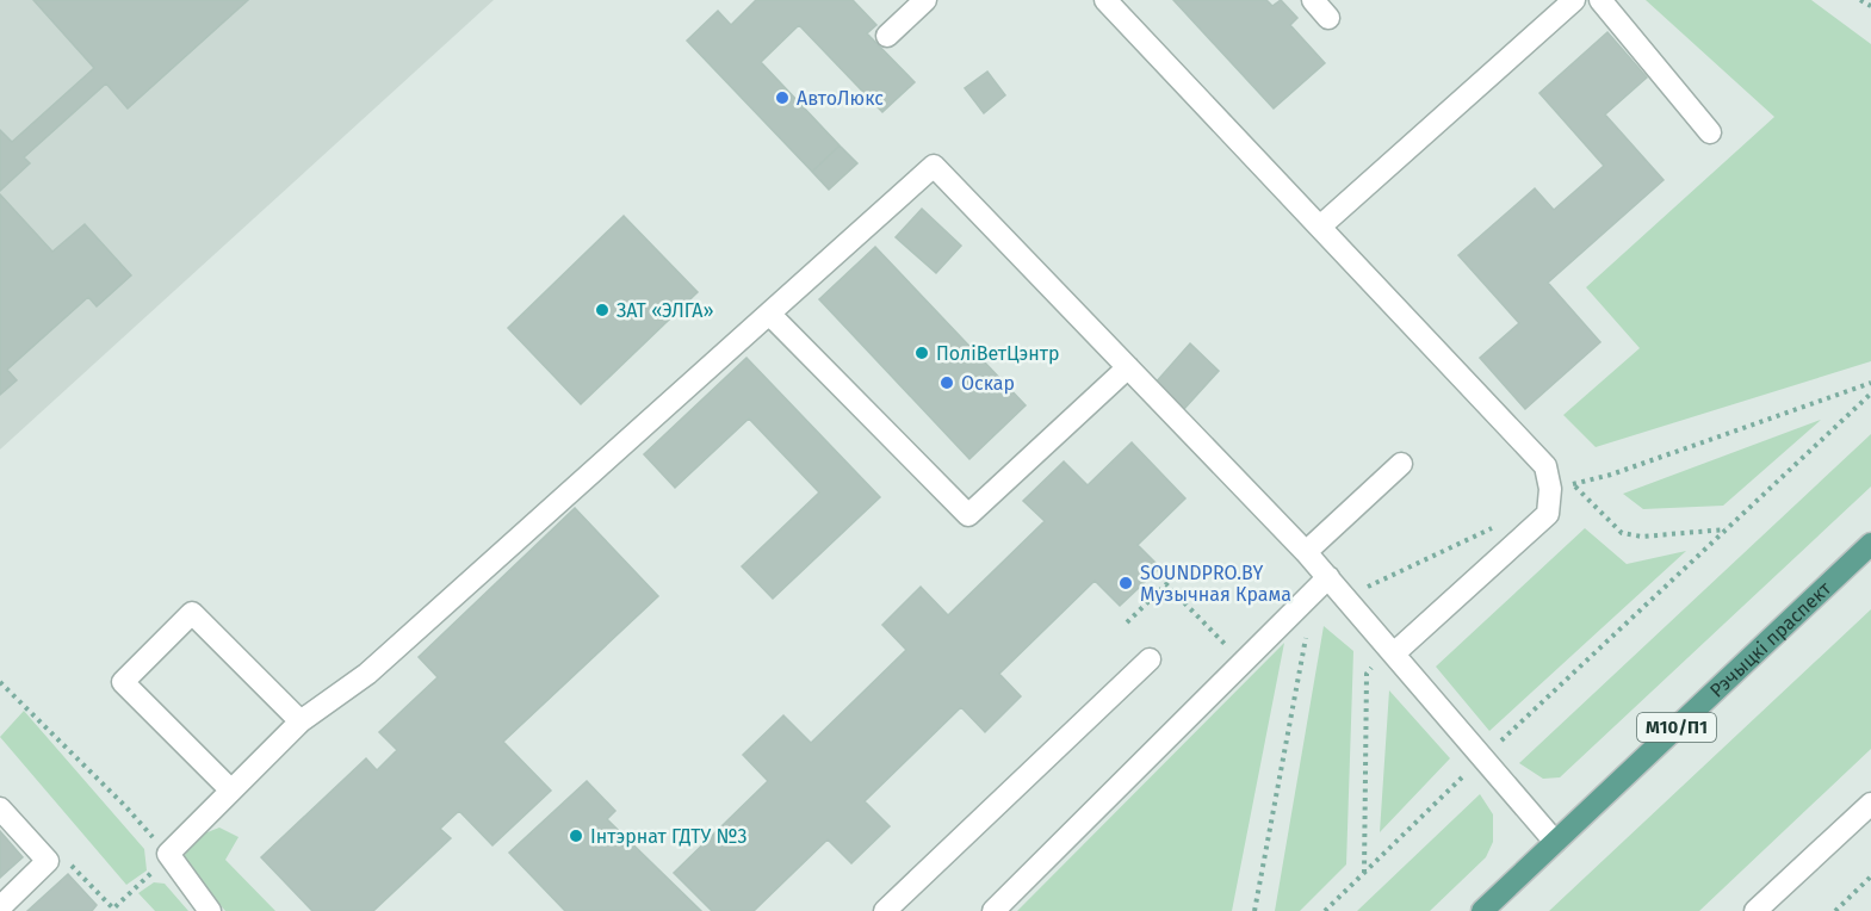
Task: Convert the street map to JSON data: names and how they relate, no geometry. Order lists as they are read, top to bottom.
{
  "streets": {
    "main road": ["Рэчыцкі праспект", "М10/П1"]
  },
  "places": [
    "АвтоЛюкс",
    "ЗАТ «ЭЛГА»",
    "ПоліВетЦэнтр",
    "Оскар",
    "SOUNDPRO.BY Музычная Крама",
    "Інтэрнат ГДТУ №3"
  ]
}
